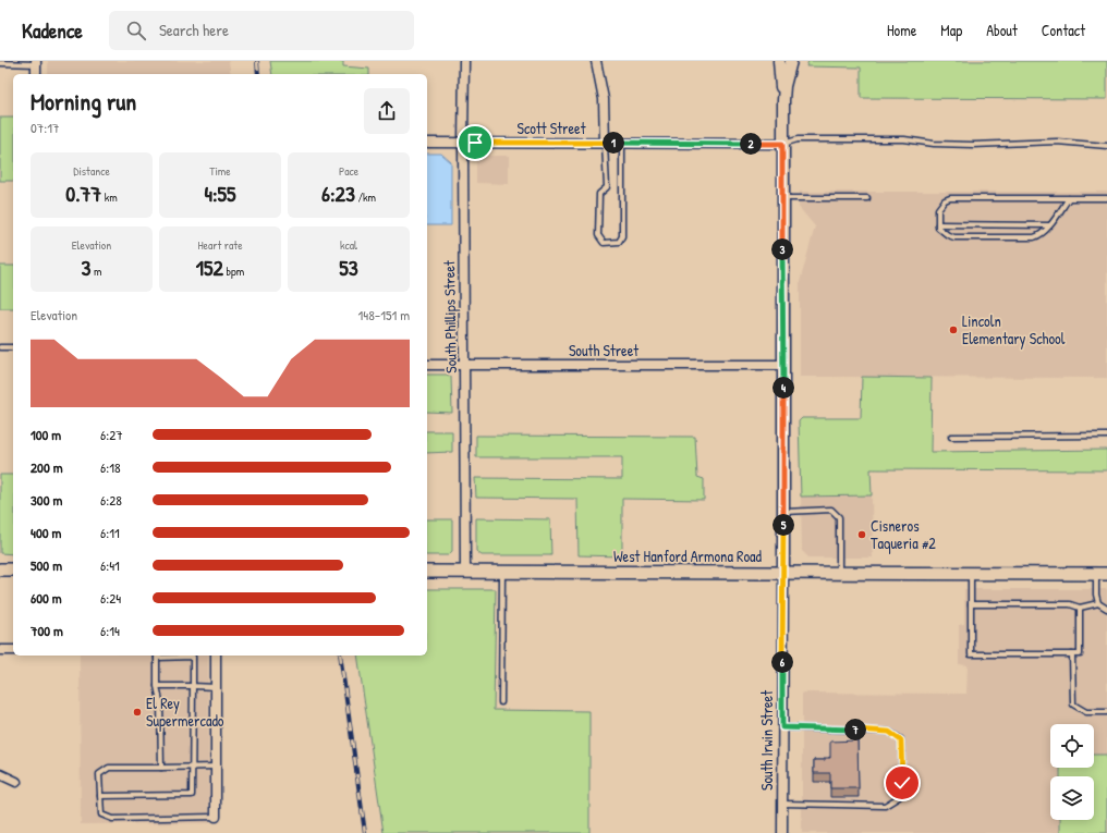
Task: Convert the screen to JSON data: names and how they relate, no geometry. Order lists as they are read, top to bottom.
{
  "streets": {
    "main road": ["West Hanford Armona Road"],
    "street": [
      "Scott Street",
      "South Phillips Street",
      "South Street",
      "South Irwin Street"
    ]
  },
  "crossings": [
    ["Scott Street", "South Phillips Street"],
    ["Scott Street", "South Irwin Street"],
    ["South Phillips Street", "South Street"],
    ["South Phillips Street", "West Hanford Armona Road"],
    ["South Street", "South Irwin Street"],
    ["West Hanford Armona Road", "South Irwin Street"]
  ],
  "places": ["Lincoln Elementary School", "Cisneros Taqueria #2", "El Rey Supermercado"],
  "page": {
    "header": "Kadence",
    "search": "Search here",
    "nav": [
      "Home",
      "Map",
      "About",
      "Contact"
    ],
    "heading": ["Morning run", "07:17"],
    "pins": [
      "1",
      "2",
      "3",
      "4",
      "5",
      "6",
      "7"
    ],
    "stats": [
      ["Distance", "0.77 km"],
      ["Time", "4:55"],
      ["Pace", "6:23 /km"],
      ["Elevation", "3 m"],
      ["Heart rate", "152 bpm"],
      ["kcal", "53"]
    ],
    "chart": ["Elevation", "148–151 m"],
    "list": [
      {
        "name": "100 m",
        "note": "6:27"
      },
      {
        "name": "200 m",
        "note": "6:18"
      },
      {
        "name": "300 m",
        "note": "6:28"
      },
      {
        "name": "400 m",
        "note": "6:11"
      },
      {
        "name": "500 m",
        "note": "6:41"
      },
      {
        "name": "600 m",
        "note": "6:24"
      },
      {
        "name": "700 m",
        "note": "6:14"
      }
    ]
  }
}
